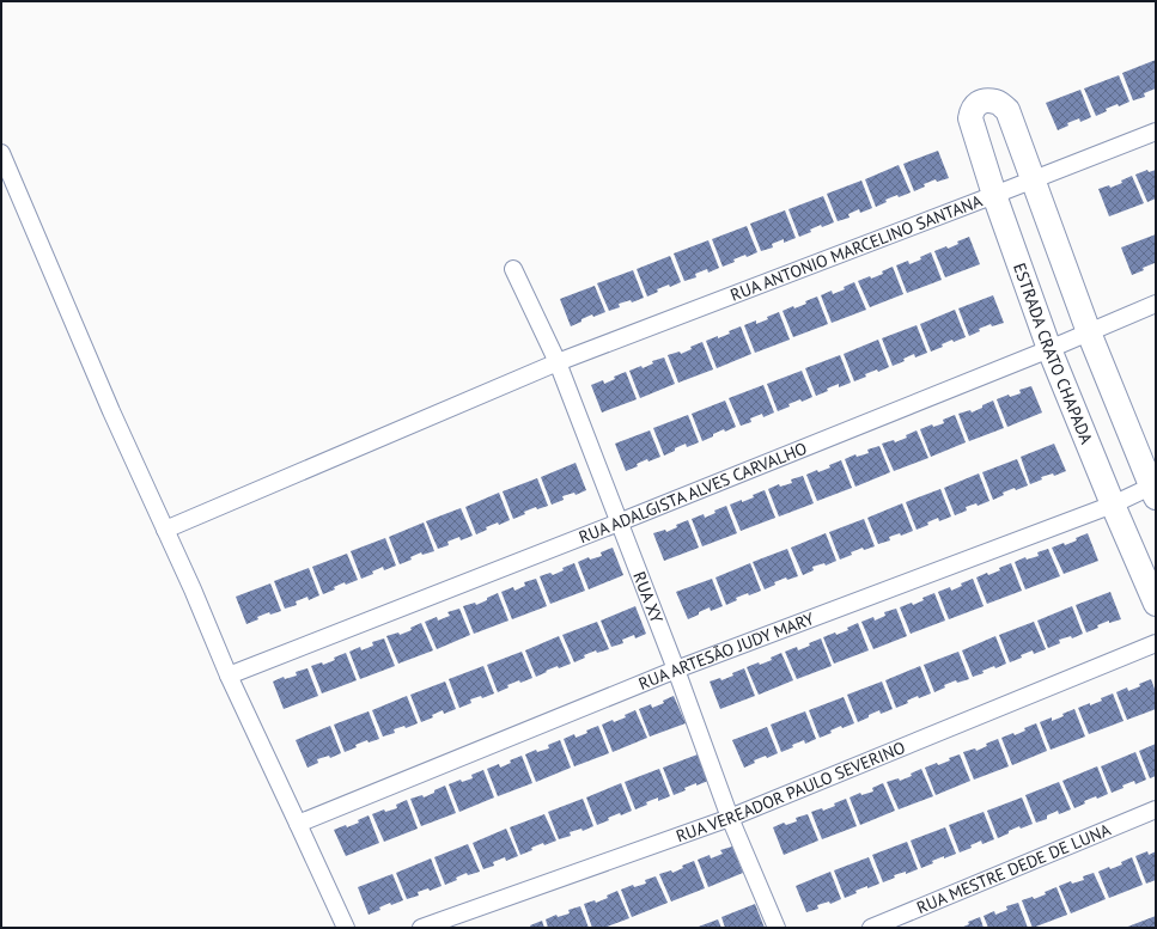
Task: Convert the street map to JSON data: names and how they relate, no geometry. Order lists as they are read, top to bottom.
{
  "streets": {
    "street": [
      "RUA ANTONIO MARCELINO SANTANA",
      "ESTRADA CRATO CHAPADA",
      "RUA ADALGISTA ALVES CARVALHO",
      "RUA XY",
      "RUA ARTESÃO JUDY MARY",
      "RUA VEREADOR PAULO SEVERINO",
      "RUA MESTRE DEDE DE LUNA"
    ]
  },
  "crossings": [
    ["RUA ANTONIO MARCELINO SANTANA", "ESTRADA CRATO CHAPADA"],
    ["RUA ANTONIO MARCELINO SANTANA", "RUA XY"],
    ["ESTRADA CRATO CHAPADA", "RUA ADALGISTA ALVES CARVALHO"],
    ["ESTRADA CRATO CHAPADA", "RUA ARTESÃO JUDY MARY"],
    ["RUA ADALGISTA ALVES CARVALHO", "RUA XY"],
    ["RUA XY", "RUA ARTESÃO JUDY MARY"],
    ["RUA XY", "RUA VEREADOR PAULO SEVERINO"]
  ]
}
